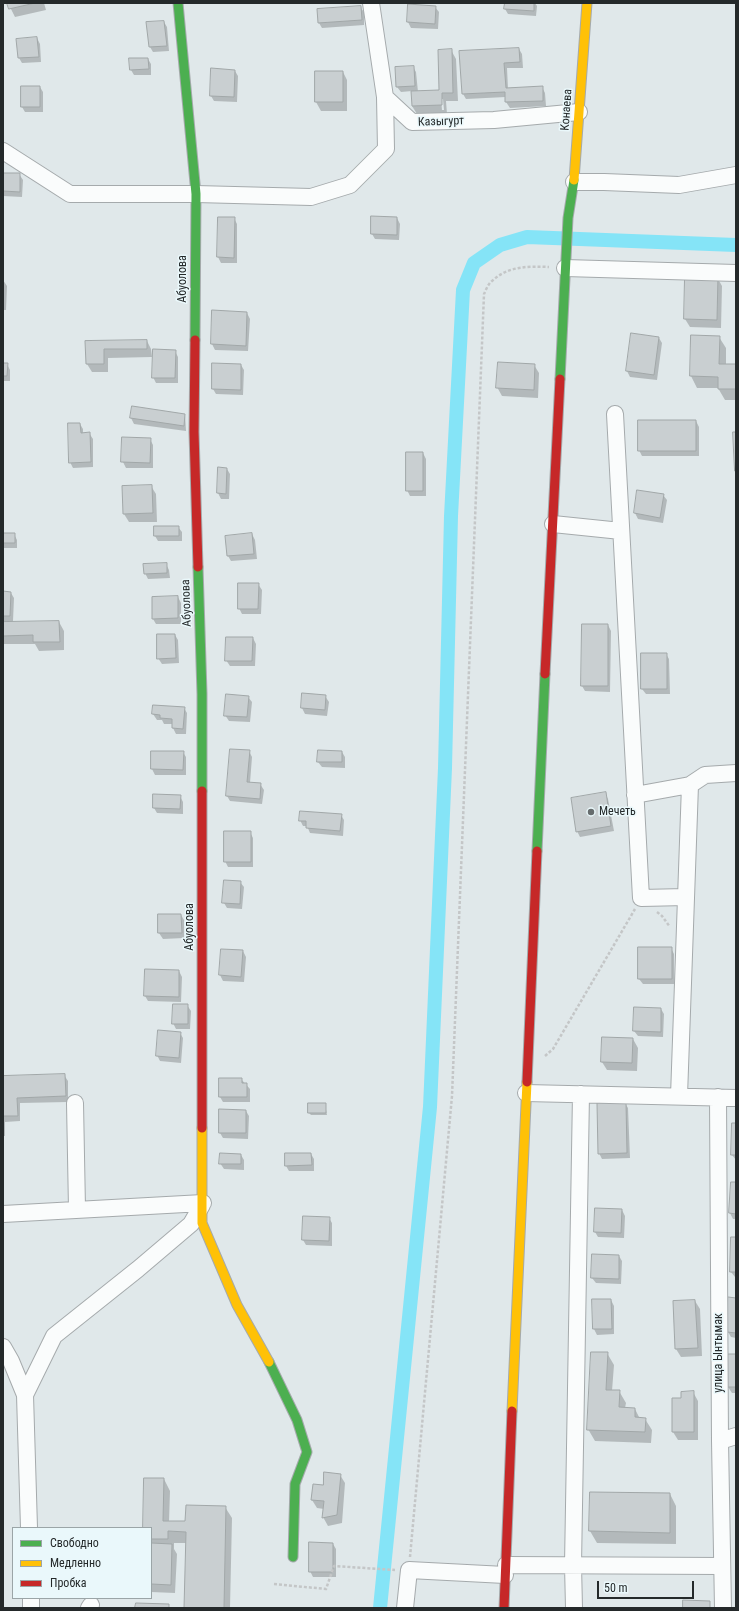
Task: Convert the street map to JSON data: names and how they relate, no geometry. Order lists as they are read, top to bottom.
{
  "streets": {
    "main road": ["Конаева", "Абуолова"],
    "street": ["Казыгурт", "улица Ынтымак"]
  },
  "crossings": [
    ["Конаева", "Казыгурт"]
  ],
  "places": ["Мечеть"],
  "legend": ["Свободно", "Медленно", "Пробка"],
  "scale_bar": "50 m"
}
